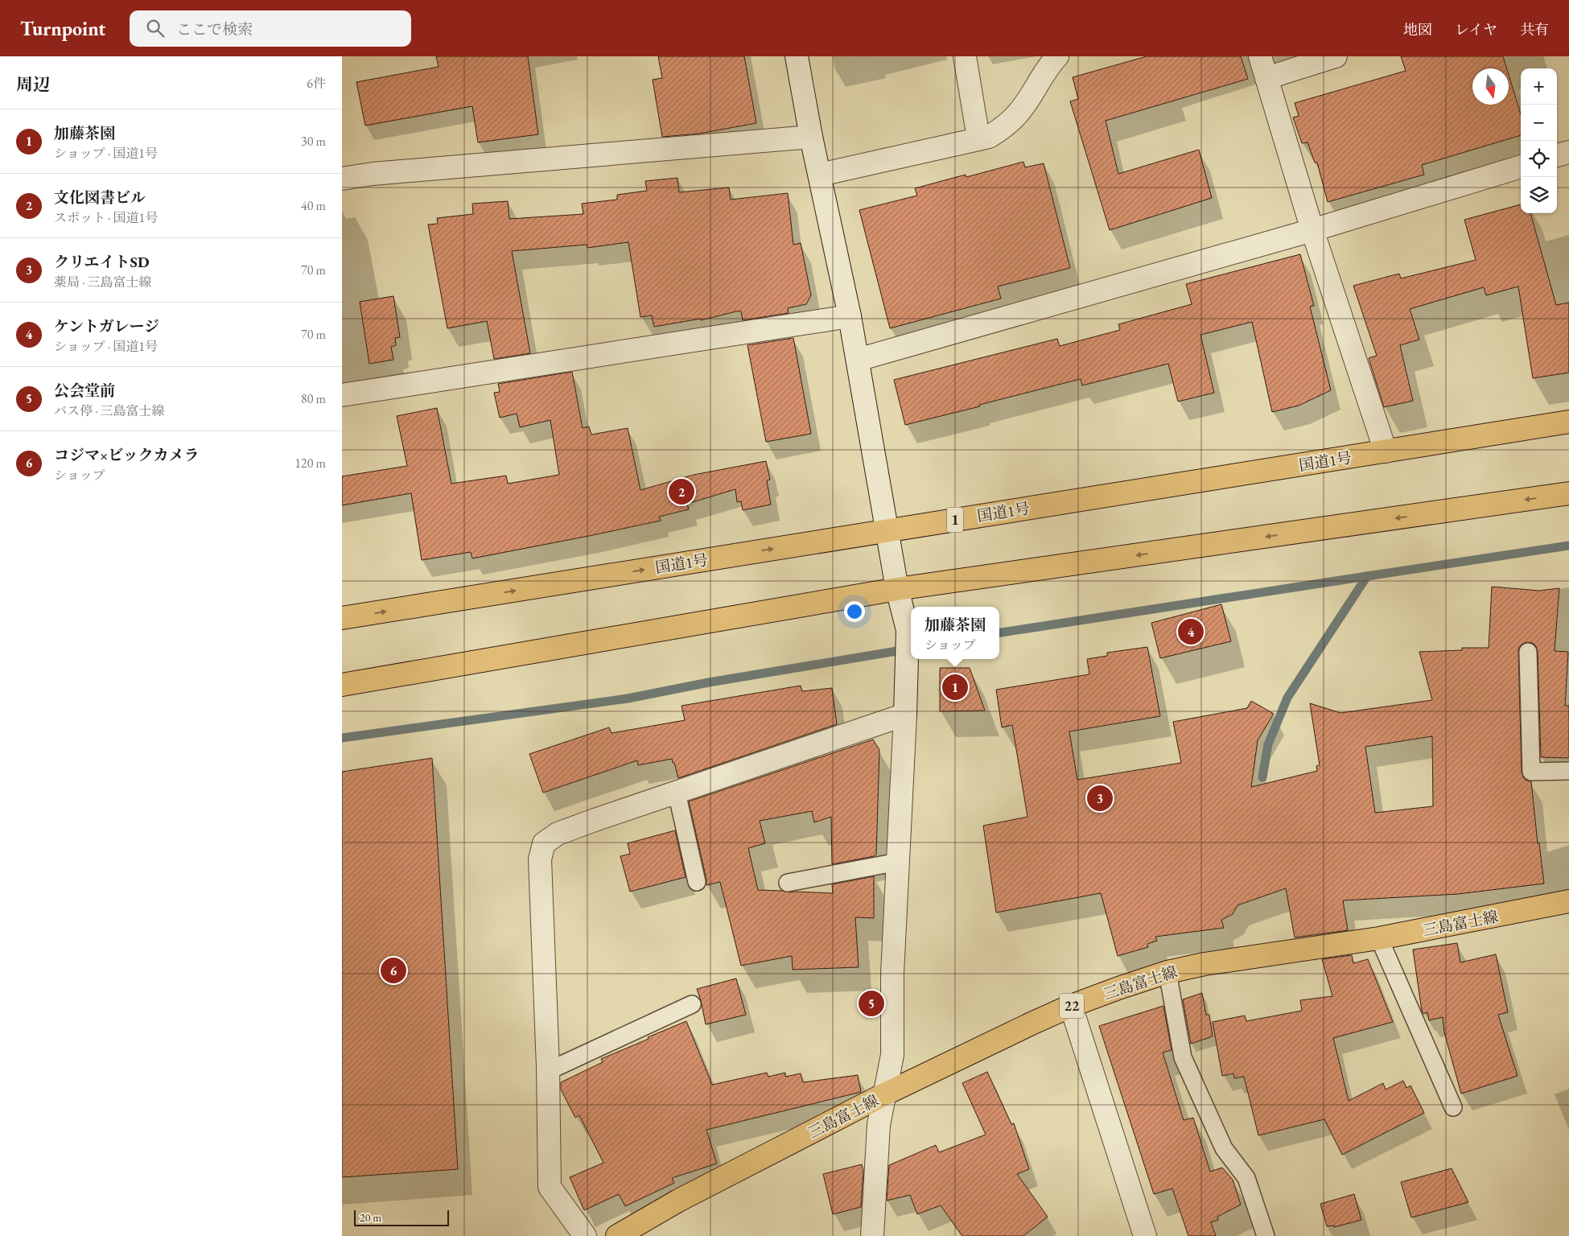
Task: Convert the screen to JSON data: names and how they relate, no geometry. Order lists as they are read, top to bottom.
{
  "streets": {
    "main road": [
      "国道1号",
      "1",
      "三島富士線",
      "22"
    ]
  },
  "scale_bar": "20 m",
  "north": "bottom",
  "page": {
    "header": "Turnpoint",
    "search": "ここで検索",
    "nav": ["地図", "レイヤ", "共有"],
    "heading": ["周辺", "6件"],
    "map_buttons": ["+", "−"],
    "list": [
      {
        "mark": "1",
        "name": "加藤茶園",
        "note": "ショップ · 国道1号",
        "value": "30 m"
      },
      {
        "mark": "2",
        "name": "文化図書ビル",
        "note": "スポット · 国道1号",
        "value": "40 m"
      },
      {
        "mark": "3",
        "name": "クリエイトSD",
        "note": "薬局 · 三島富士線",
        "value": "70 m"
      },
      {
        "mark": "4",
        "name": "ケントガレージ",
        "note": "ショップ · 国道1号",
        "value": "70 m"
      },
      {
        "mark": "5",
        "name": "公会堂前",
        "note": "バス停 · 三島富士線",
        "value": "80 m"
      },
      {
        "mark": "6",
        "name": "コジマ×ビックカメラ",
        "note": "ショップ",
        "value": "120 m"
      }
    ],
    "pins": [
      "2",
      "4",
      "1",
      "3",
      "6",
      "5"
    ],
    "popup": ["加藤茶園", "ショップ"],
    "scale": "20 m"
  }
}
